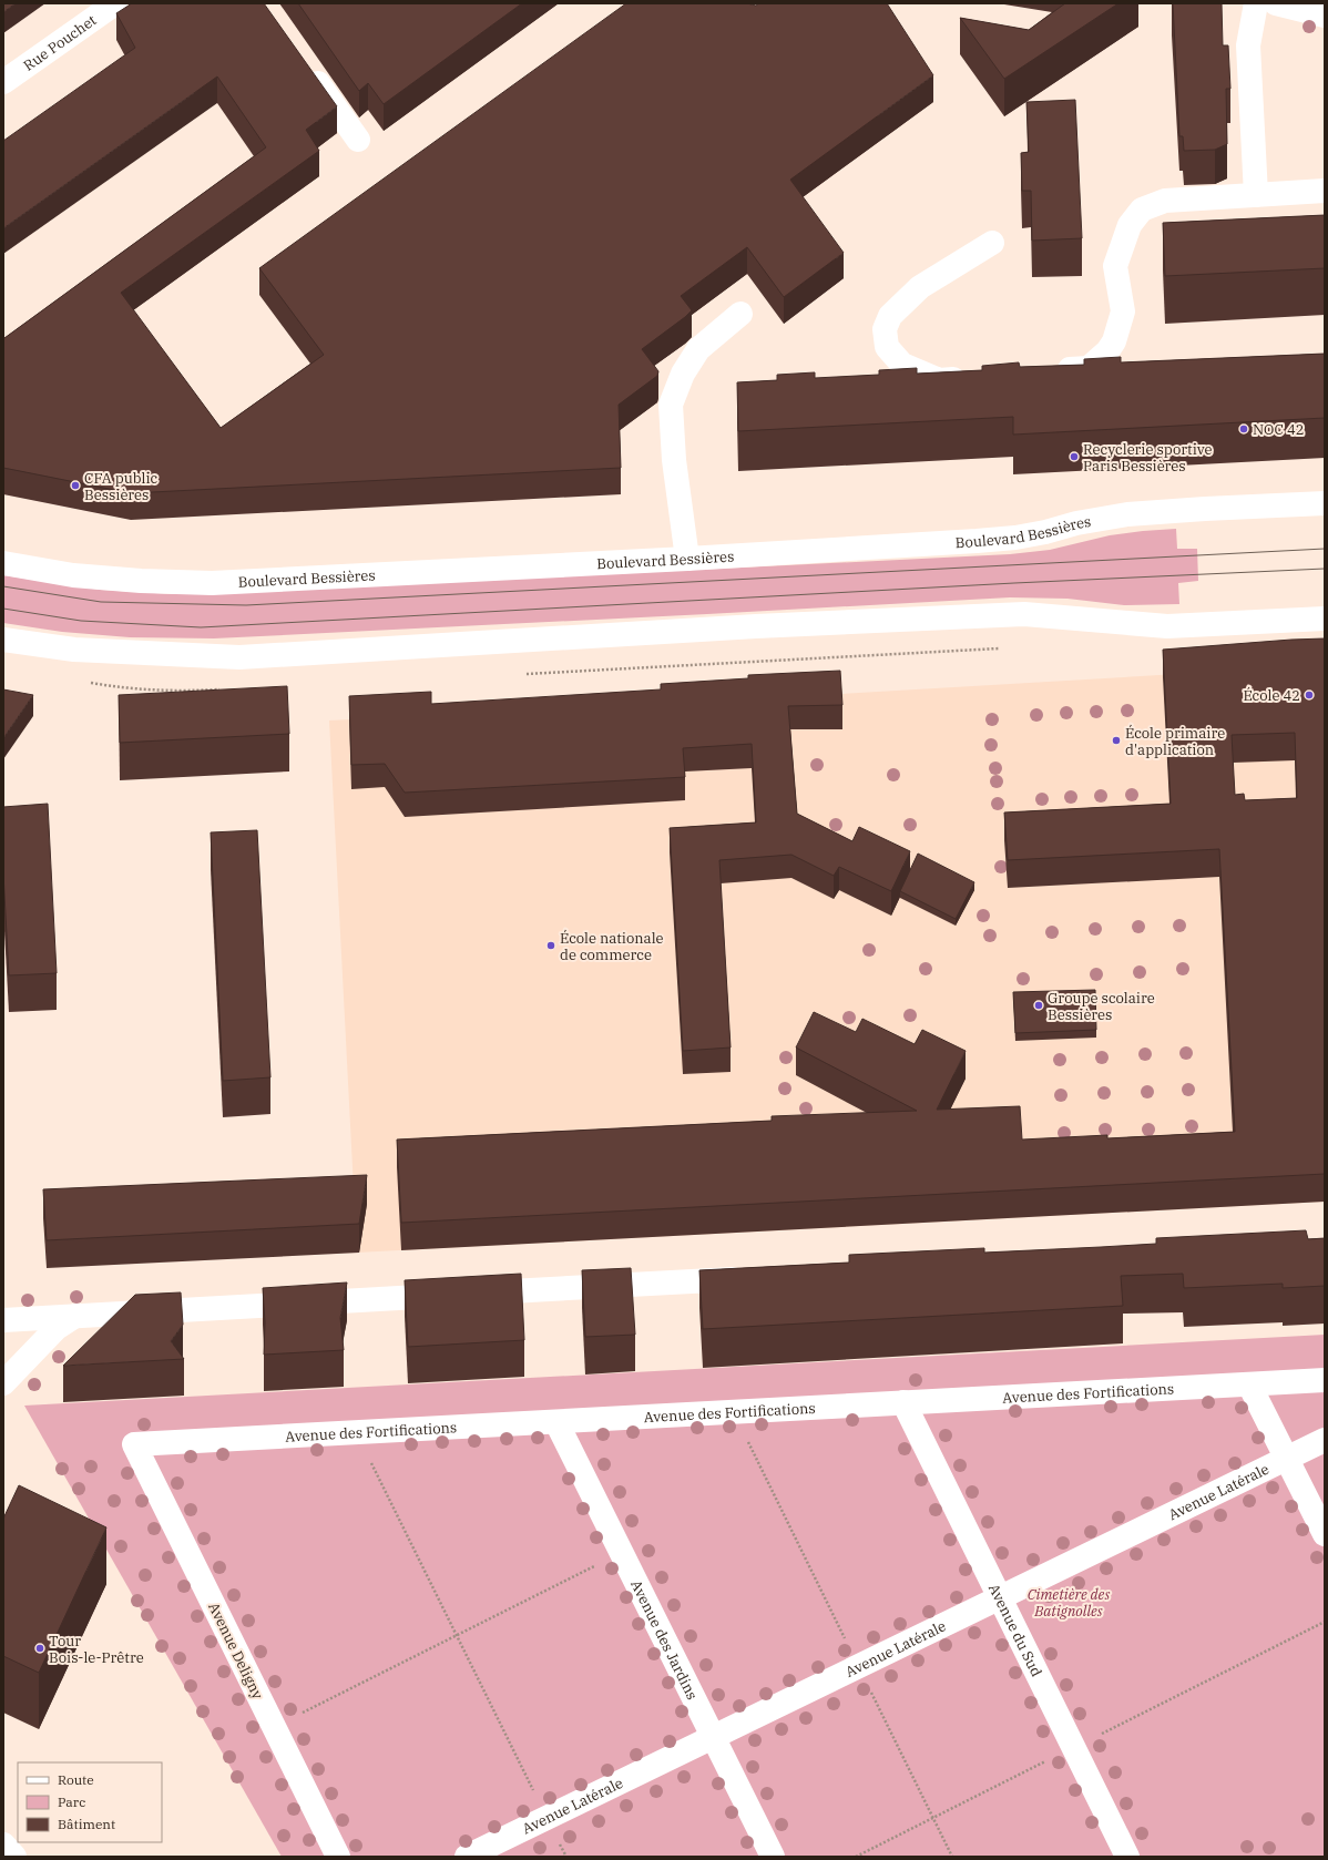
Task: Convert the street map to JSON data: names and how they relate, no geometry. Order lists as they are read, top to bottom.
{
  "streets": {
    "main road": [
      "Rue Pouchet",
      "Boulevard Bessières",
      "Avenue des Fortifications",
      "Avenue Latérale",
      "Avenue du Sud",
      "Avenue des Jardins",
      "Avenue Deligny"
    ]
  },
  "crossings": [
    ["Avenue des Fortifications", "Avenue du Sud"],
    ["Avenue des Fortifications", "Avenue des Jardins"],
    ["Avenue des Fortifications", "Avenue Deligny"],
    ["Avenue Latérale", "Avenue du Sud"],
    ["Avenue Latérale", "Avenue des Jardins"]
  ],
  "parks": ["Cimetière des Batignolles"],
  "places": [
    "NOC 42",
    "Recyclerie sportive Paris Bessières",
    "CFA public Bessières",
    "École 42",
    "École primaire d'application",
    "École nationale de commerce",
    "Groupe scolaire Bessières",
    "Tour Bois-le-Prêtre"
  ],
  "legend": ["Route", "Parc", "Bâtiment"]
}
